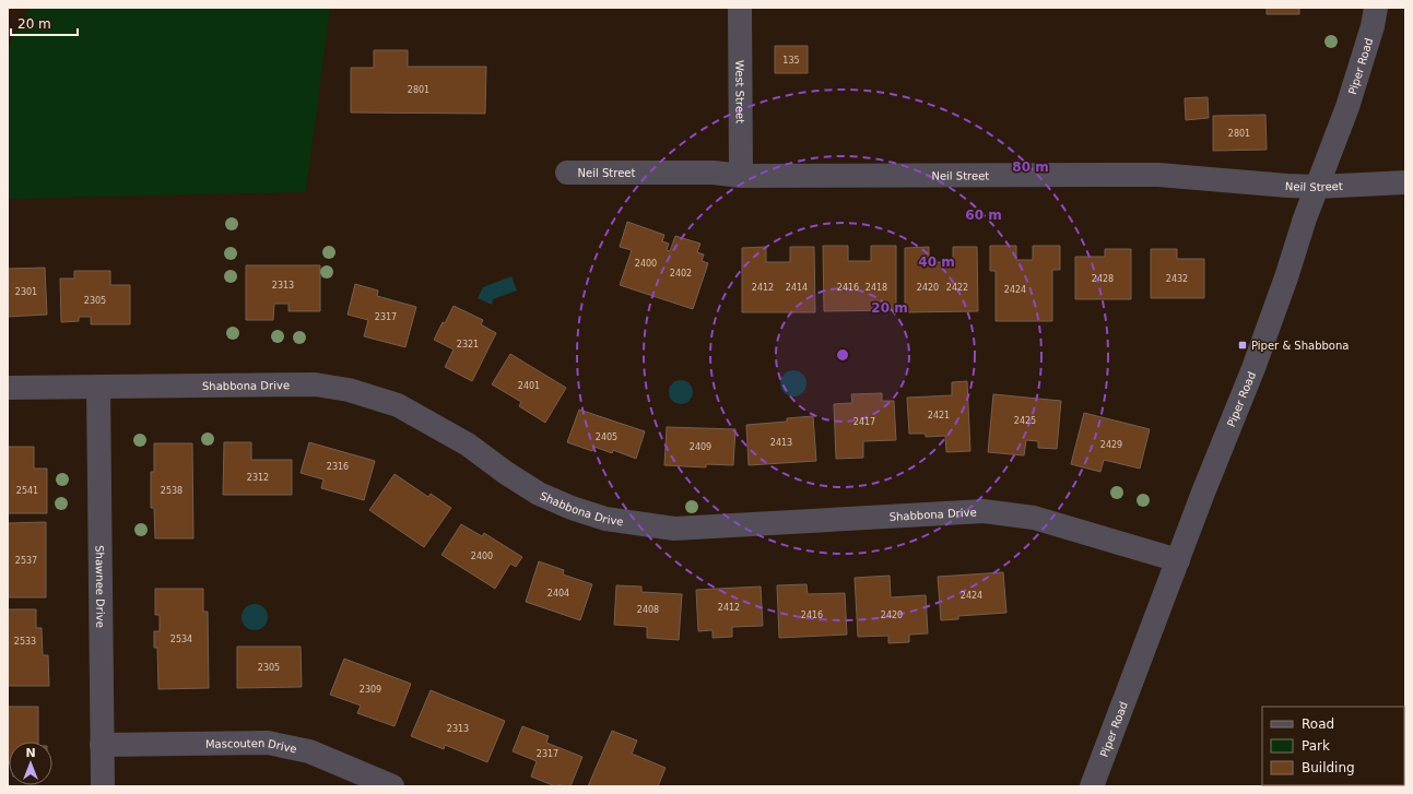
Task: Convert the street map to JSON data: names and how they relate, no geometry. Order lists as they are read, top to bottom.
{
  "streets": {
    "street": [
      "Piper Road",
      "West Street",
      "Neil Street",
      "Shabbona Drive",
      "Shawnee Drive",
      "Mascouten Drive"
    ]
  },
  "crossings": [
    ["Piper Road", "Neil Street"],
    ["Piper Road", "Shabbona Drive"],
    ["West Street", "Neil Street"],
    ["Shabbona Drive", "Shawnee Drive"],
    ["Shawnee Drive", "Mascouten Drive"]
  ],
  "places": {
    "transit": ["Piper & Shabbona"]
  },
  "house_numbers": [
    "135",
    "2801",
    "2801",
    "2400",
    "2402",
    "2428",
    "2432",
    "2313",
    "2412",
    "2414",
    "2416",
    "2418",
    "2420",
    "2422",
    "2424",
    "2301",
    "2305",
    "2317",
    "2321",
    "2401",
    "2421",
    "2425",
    "2417",
    "2405",
    "2413",
    "2429",
    "2409",
    "2316",
    "2312",
    "2541",
    "2538",
    "2400",
    "2537",
    "2404",
    "2424",
    "2412",
    "2408",
    "2416",
    "2420",
    "2534",
    "2533",
    "2305",
    "2309",
    "2313",
    "2317"
  ],
  "legend": ["Road", "Park", "Building"],
  "scale_bar": "20 m",
  "north": "top",
  "rings": [
    "80 m",
    "60 m",
    "40 m",
    "20 m"
  ]
}
